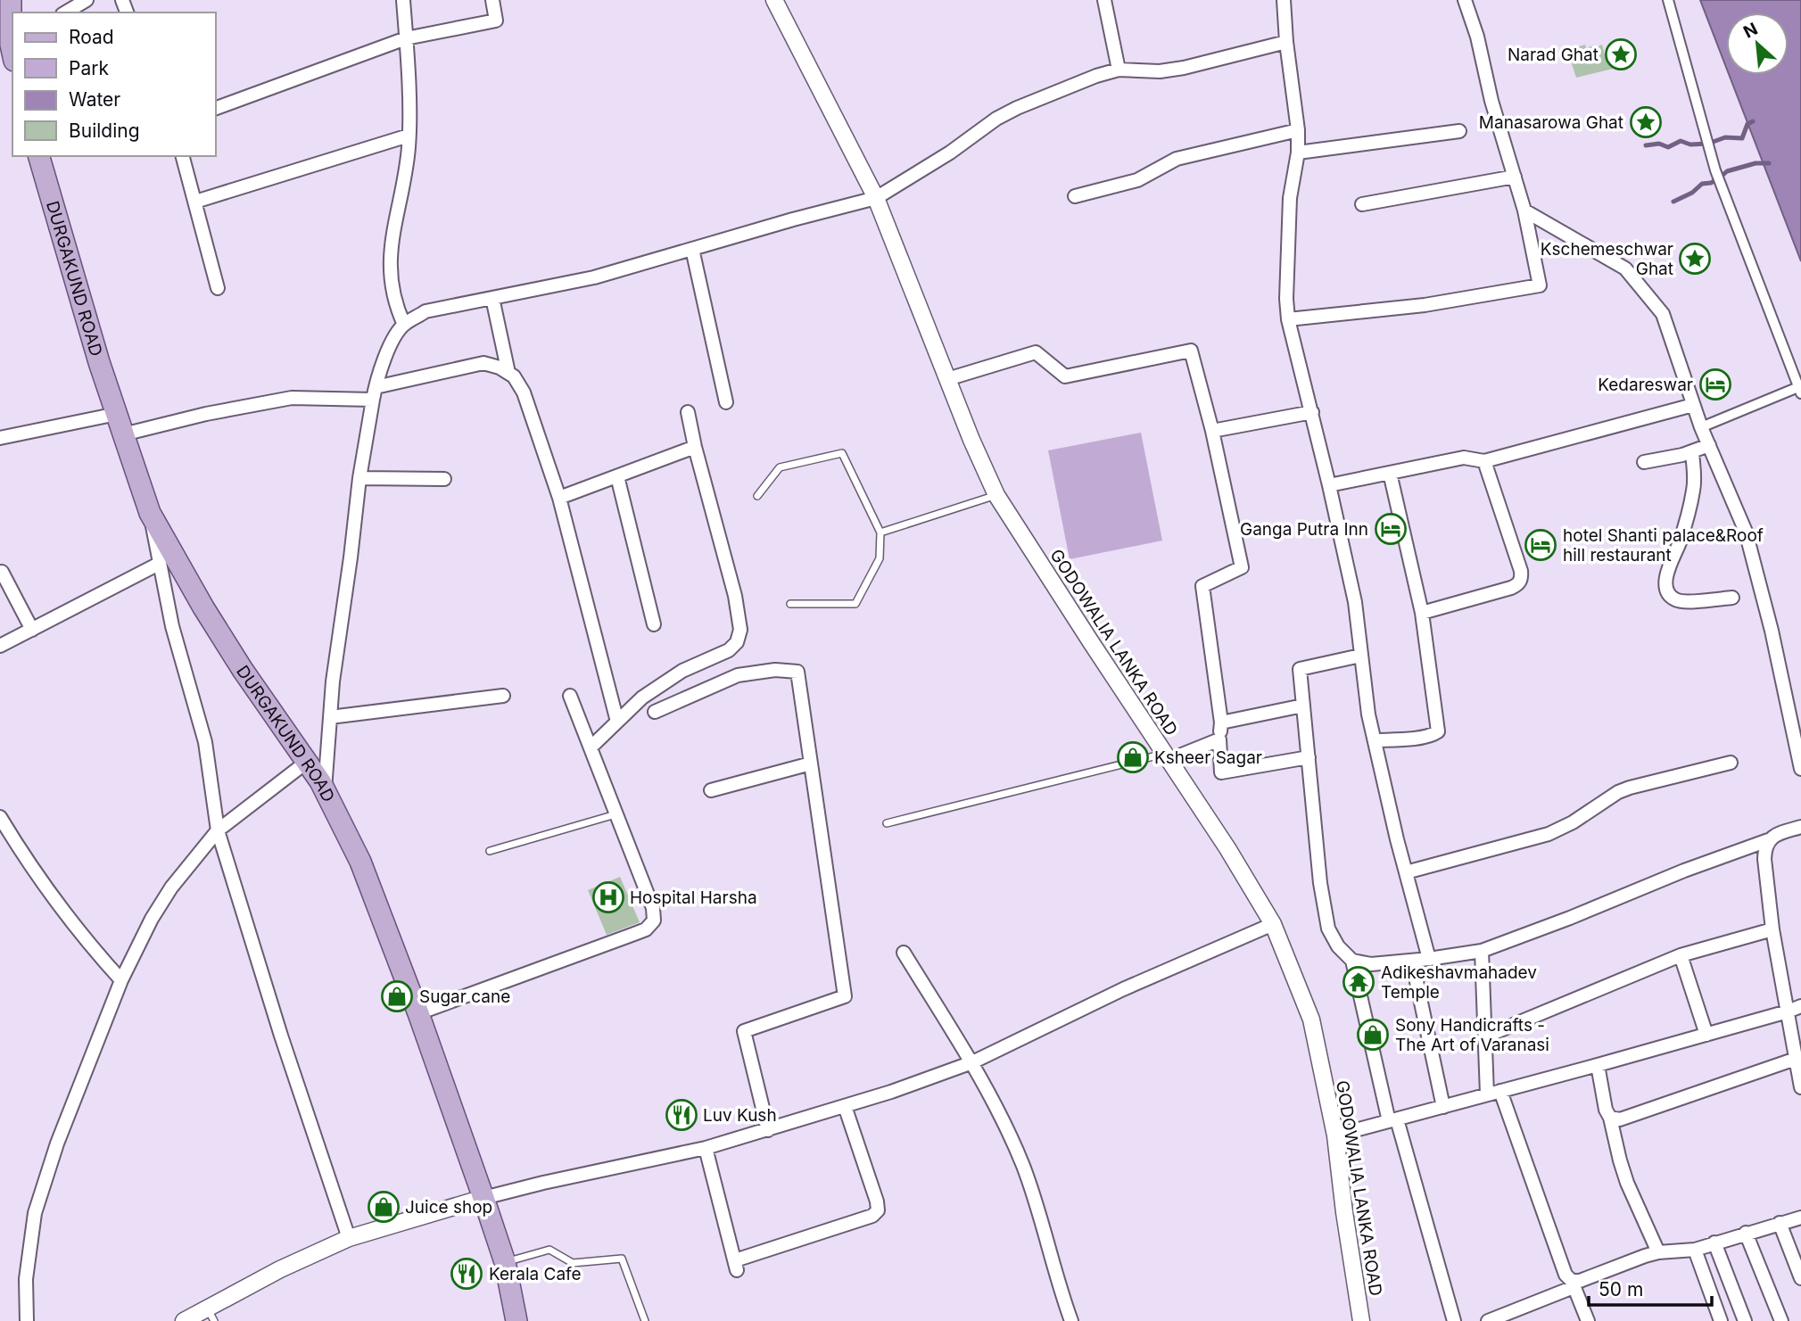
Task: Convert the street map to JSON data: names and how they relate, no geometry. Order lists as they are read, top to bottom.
{
  "streets": {
    "main road": ["DURGAKUND ROAD"],
    "street": ["GODOWALIA LANKA ROAD"]
  },
  "places": {
    "place": ["Narad Ghat", "Manasarowa Ghat", "Kschemeschwar Ghat"],
    "hotel": ["Kedareswar", "Ganga Putra Inn", "hotel Shanti palace&Roof hill restaurant"],
    "shop": [
      "Ksheer Sagar",
      "Sugar cane",
      "Sony Handicrafts - The Art of Varanasi",
      "Juice shop"
    ],
    "hospital": ["Hospital Harsha"],
    "temple": ["Adikeshavmahadev Temple"],
    "restaurant": ["Luv Kush", "Kerala Cafe"]
  },
  "legend": [
    "Road",
    "Park",
    "Water",
    "Building"
  ],
  "scale_bar": "50 m",
  "north": "top left"
}
